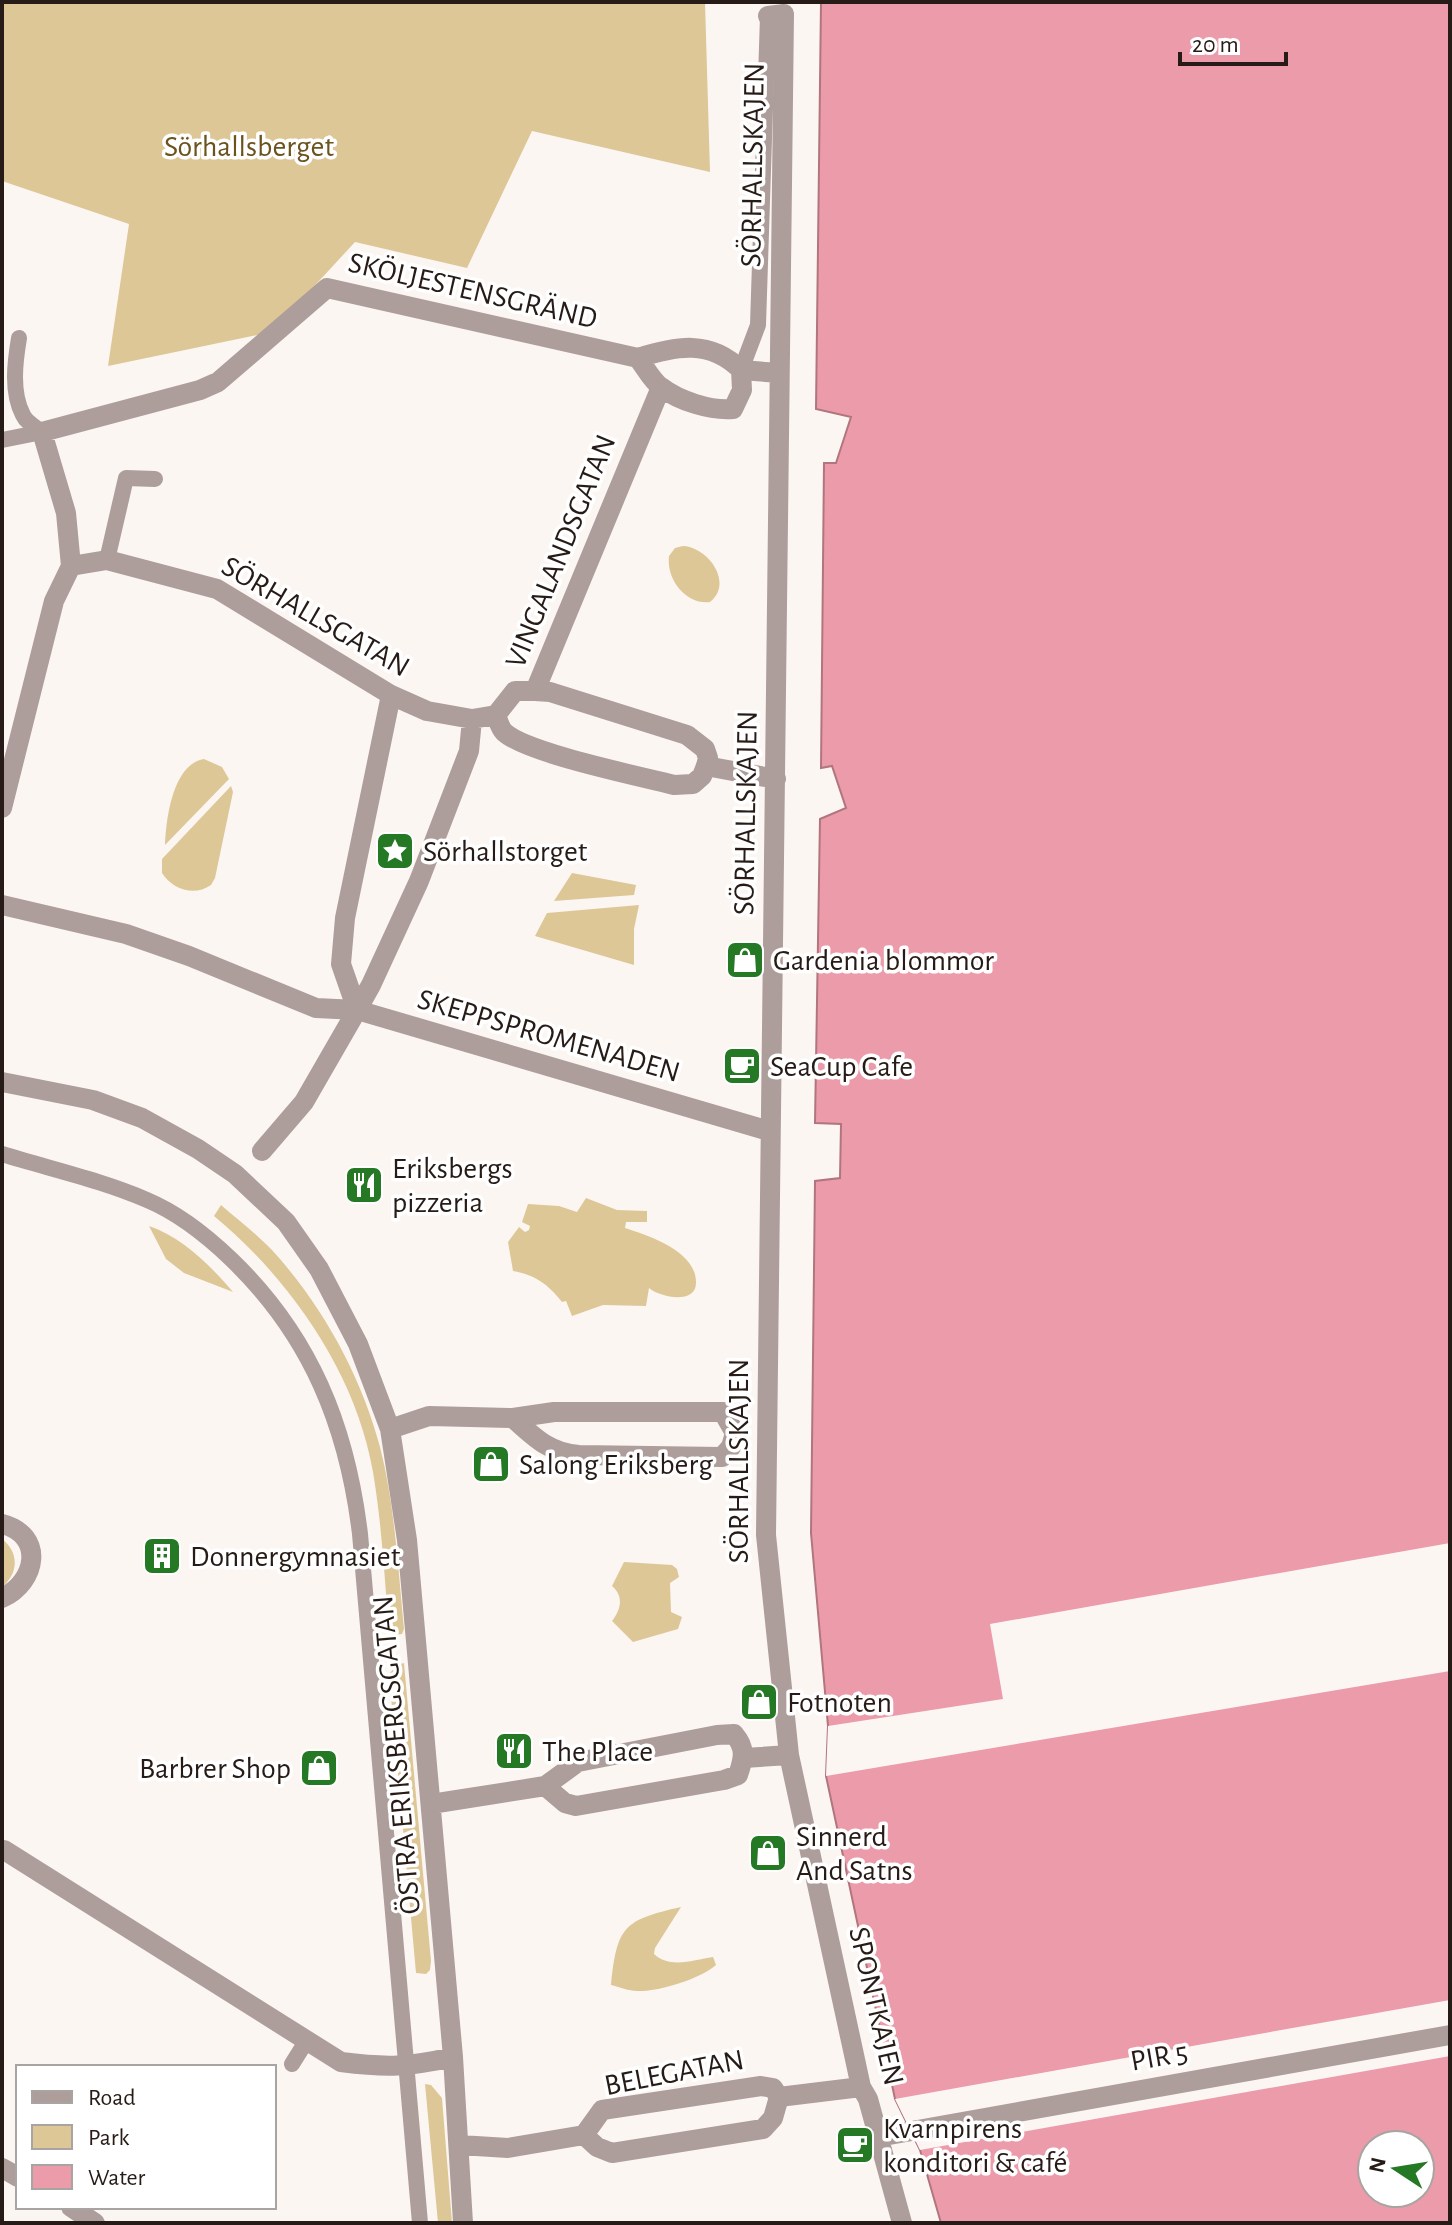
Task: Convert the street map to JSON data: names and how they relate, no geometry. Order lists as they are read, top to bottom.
{
  "streets": {
    "street": [
      "SÖRHALLSKAJEN",
      "SKÖLJESTENSGRÄND",
      "VINGALANDSGATAN",
      "SÖRHALLSGATAN",
      "SKEPPSPROMENADEN",
      "ÖSTRA ERIKSBERGSGATAN",
      "SPONTKAJEN",
      "PIR 5",
      "BELEGATAN"
    ]
  },
  "crossings": [
    ["SÖRHALLSKAJEN", "SKÖLJESTENSGRÄND"],
    ["SÖRHALLSKAJEN", "SKEPPSPROMENADEN"],
    ["SÖRHALLSKAJEN", "SPONTKAJEN"],
    ["VINGALANDSGATAN", "SÖRHALLSGATAN"],
    ["ÖSTRA ERIKSBERGSGATAN", "BELEGATAN"],
    ["SPONTKAJEN", "PIR 5"],
    ["SPONTKAJEN", "BELEGATAN"]
  ],
  "parks": ["Sörhallsberget"],
  "places": {
    "place": ["Sörhallstorget"],
    "shop": [
      "Gardenia blommor",
      "Salong Eriksberg",
      "Fotnoten",
      "Barbrer Shop",
      "Sinnerd And Satns"
    ],
    "cafe": ["SeaCup Cafe", "Kvarnpirens konditori & café"],
    "restaurant": ["Eriksbergs pizzeria", "The Place"],
    "building": ["Donnergymnasiet"]
  },
  "legend": ["Road", "Park", "Water"],
  "scale_bar": "20 m",
  "north": "left"
}
